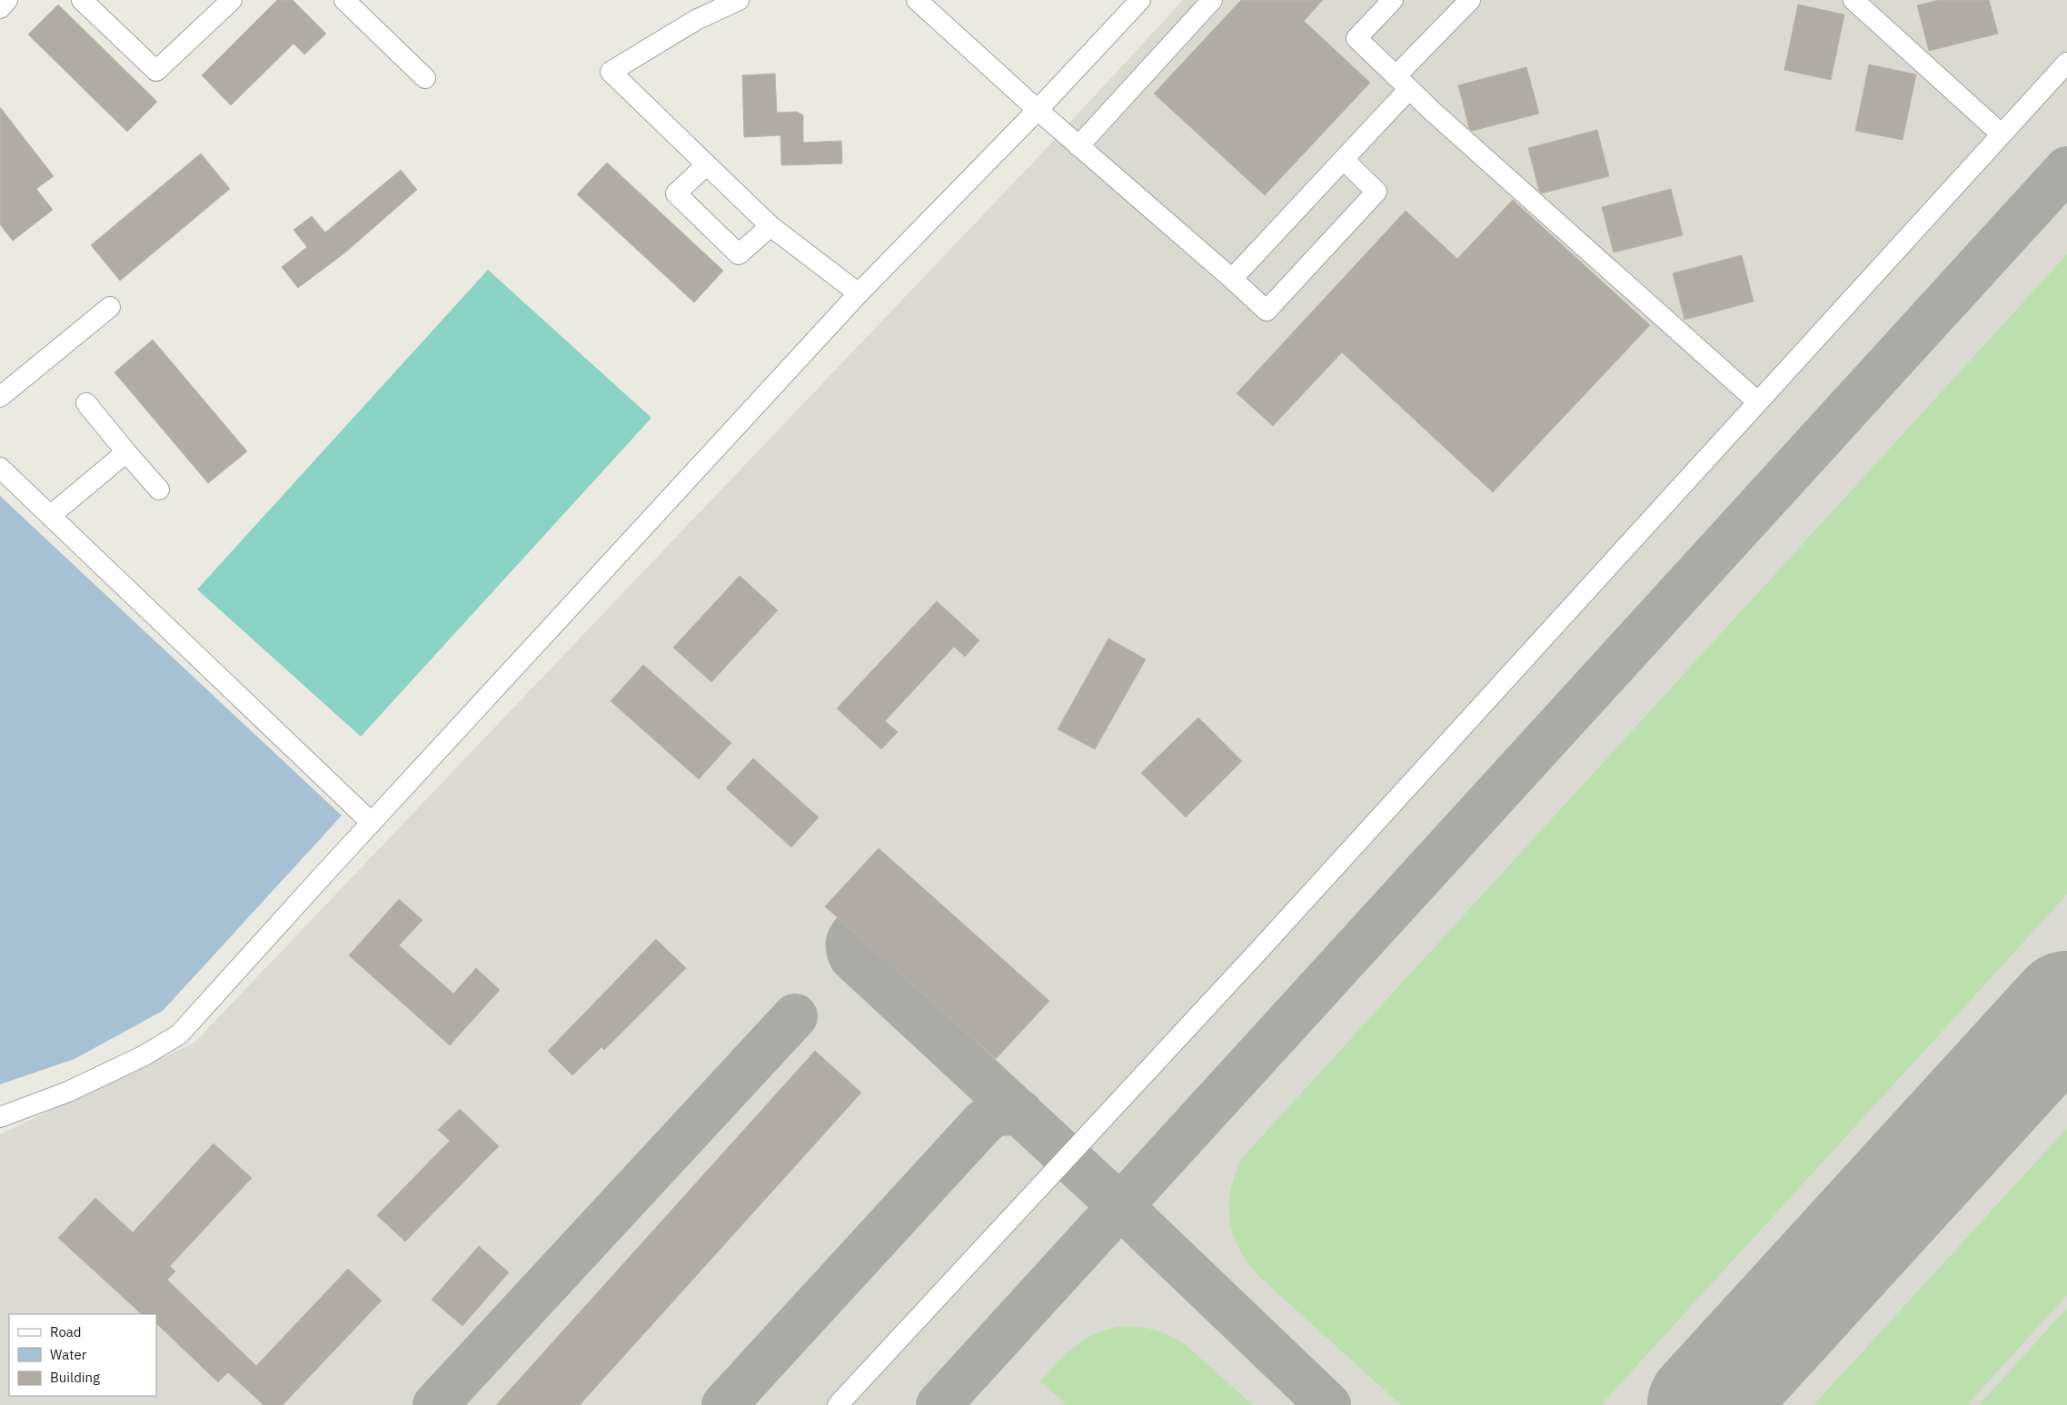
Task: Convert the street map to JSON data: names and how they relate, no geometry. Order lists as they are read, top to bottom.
{
  "legend": ["Road", "Water", "Building"]
}
